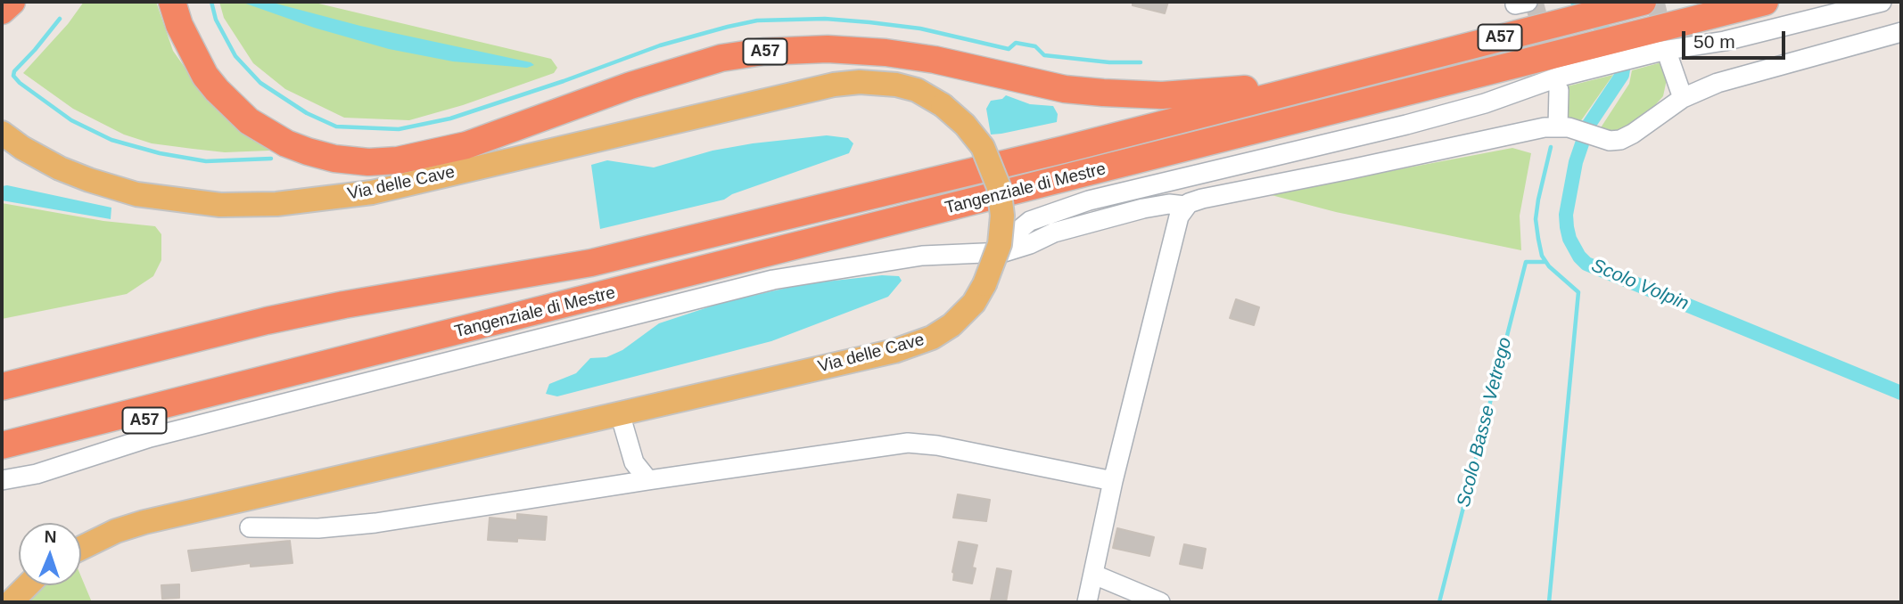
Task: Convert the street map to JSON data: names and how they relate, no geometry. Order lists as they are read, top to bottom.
{
  "streets": {
    "highway": ["A57", "Tangenziale di Mestre"],
    "main road": ["Via delle Cave"]
  },
  "crossings": [
    ["A57", "Tangenziale di Mestre"]
  ],
  "water": ["Scolo Volpin", "Scolo Basse Vetrego"],
  "scale_bar": "50 m",
  "north": "top"
}
